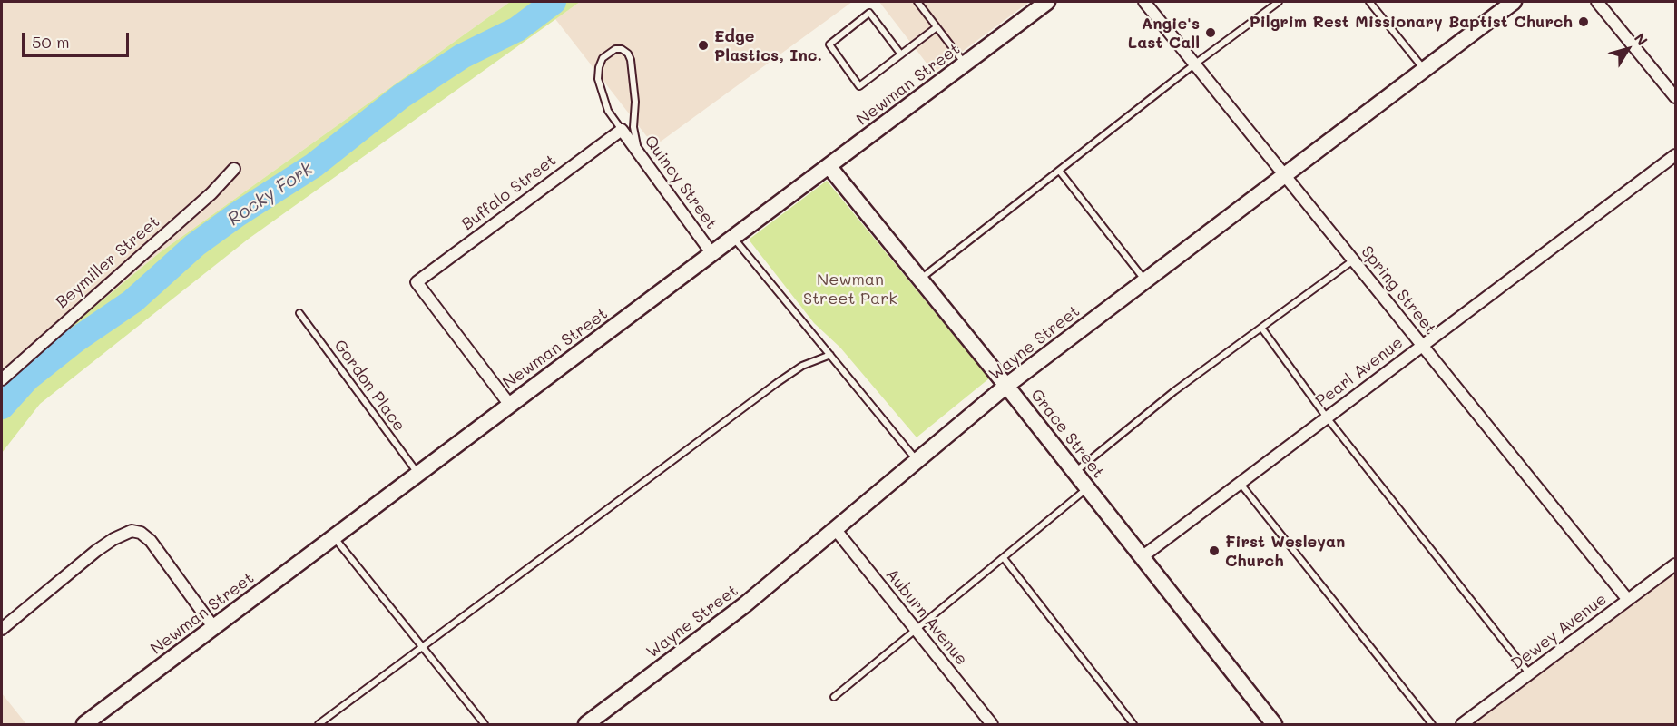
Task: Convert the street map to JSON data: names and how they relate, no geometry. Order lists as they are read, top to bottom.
{
  "streets": {
    "street": [
      "Newman Street",
      "Quincy Street",
      "Buffalo Street",
      "Beymiller Street",
      "Spring Street",
      "Wayne Street",
      "Pearl Avenue",
      "Grace Street",
      "Auburn Avenue",
      "Dewey Avenue"
    ],
    "lane": ["Gordon Place"]
  },
  "crossings": [
    ["Newman Street", "Quincy Street"],
    ["Newman Street", "Buffalo Street"],
    ["Newman Street", "Gordon Place"],
    ["Newman Street", "Grace Street"],
    ["Quincy Street", "Buffalo Street"],
    ["Spring Street", "Wayne Street"],
    ["Spring Street", "Pearl Avenue"],
    ["Spring Street", "Dewey Avenue"],
    ["Wayne Street", "Grace Street"],
    ["Wayne Street", "Auburn Avenue"],
    ["Pearl Avenue", "Grace Street"]
  ],
  "water": ["Rocky Fork"],
  "parks": ["Newman Street Park"],
  "places": [
    "Pilgrim Rest Missionary Baptist Church",
    "Angie's Last Call",
    "Edge Plastics, Inc.",
    "First Wesleyan Church"
  ],
  "scale_bar": "50 m",
  "north": "top right"
}
